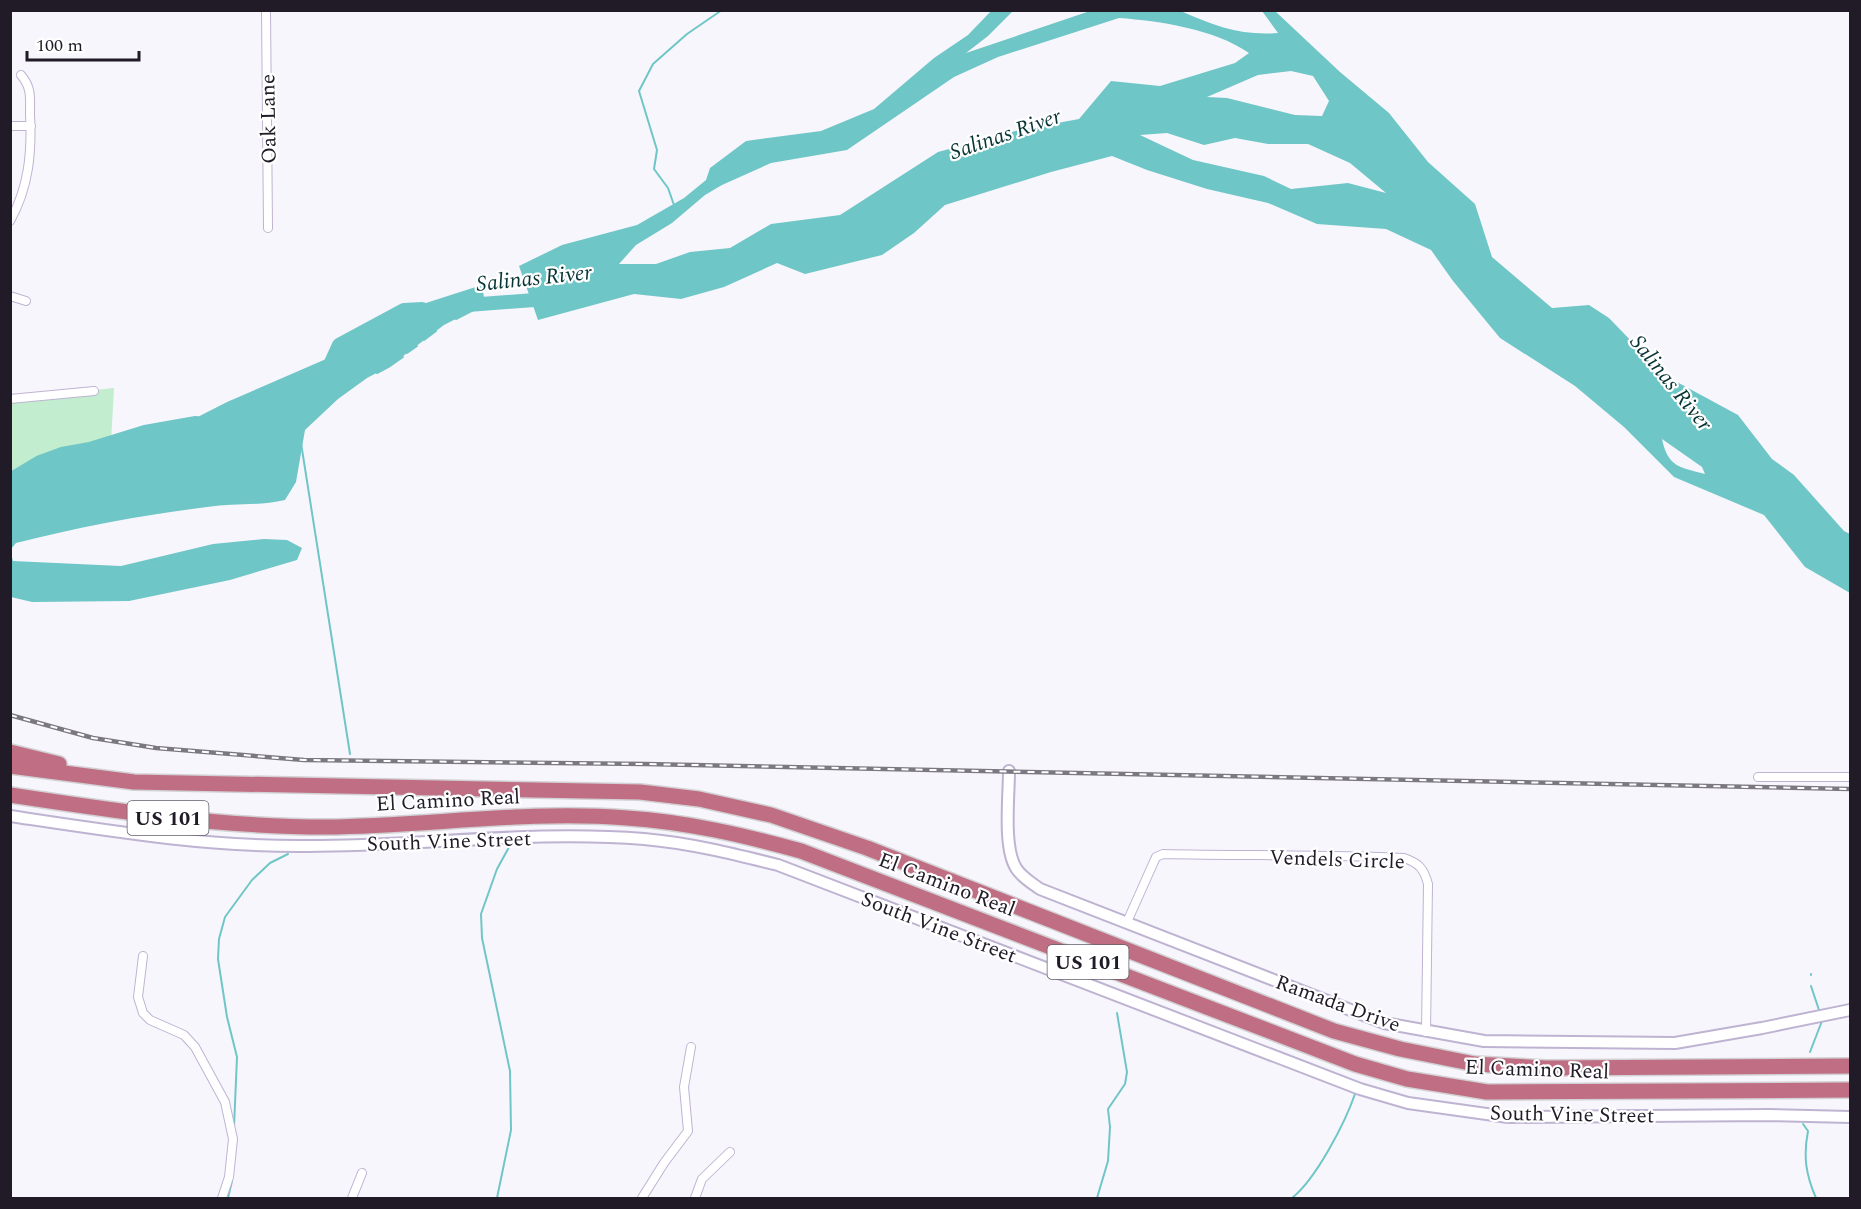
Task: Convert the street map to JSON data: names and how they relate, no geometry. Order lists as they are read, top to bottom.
{
  "streets": {
    "highway": ["El Camino Real", "US 101"],
    "street": [
      "Oak Lane",
      "South Vine Street",
      "Vendels Circle",
      "Ramada Drive"
    ]
  },
  "crossings": [
    ["Vendels Circle", "Ramada Drive"]
  ],
  "water": ["Salinas River"],
  "scale_bar": "100 m"
}
